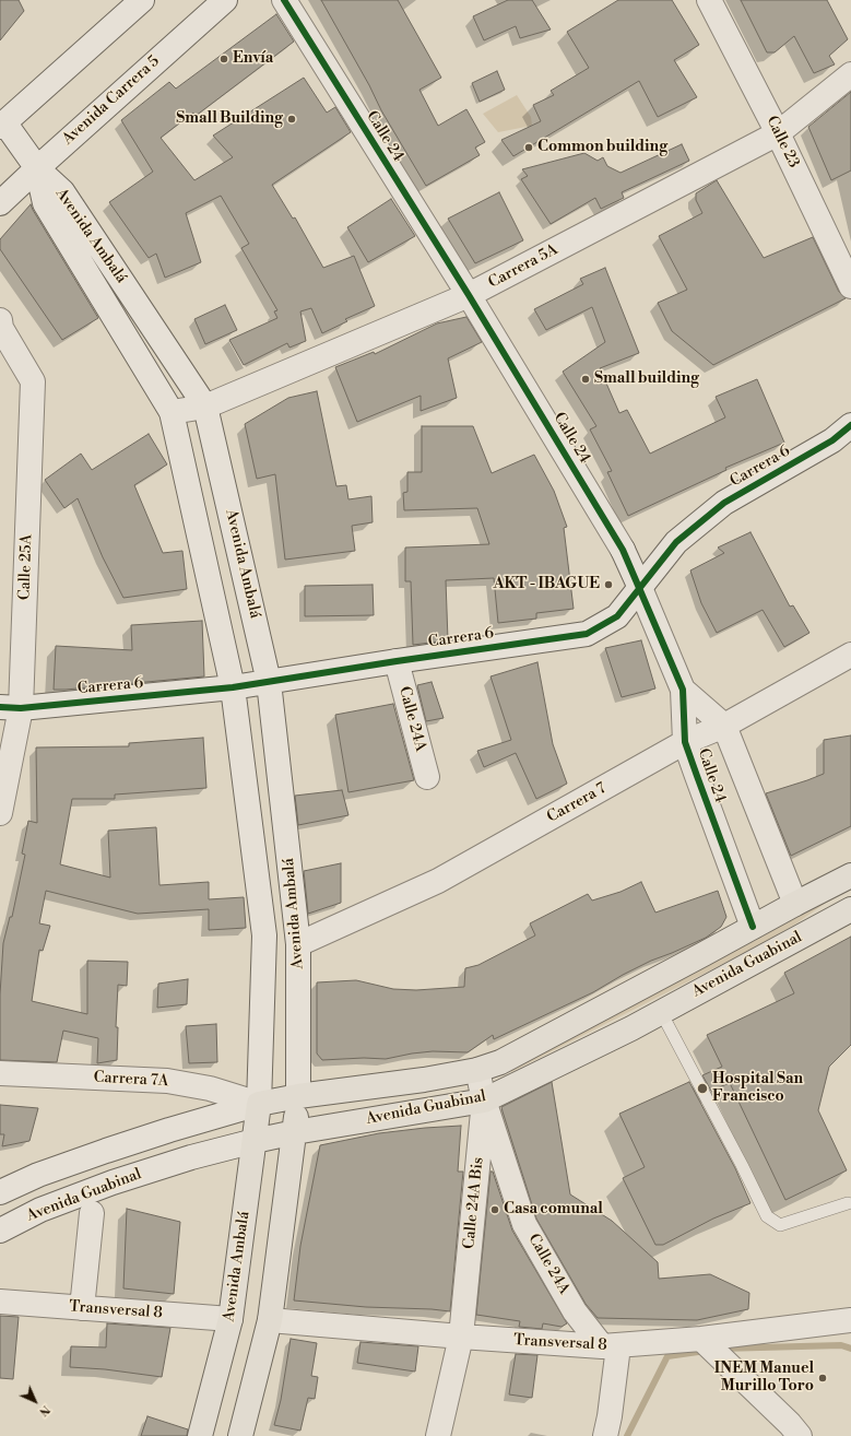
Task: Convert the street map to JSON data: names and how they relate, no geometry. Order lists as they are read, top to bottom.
{
  "streets": {
    "main road": ["Avenida Ambalá", "Avenida Guabinal"],
    "street": [
      "Avenida Carrera 5",
      "Calle 24",
      "Calle 23",
      "Carrera 5A",
      "Carrera 6",
      "Calle 25A",
      "Calle 24A",
      "Carrera 7",
      "Carrera 7A",
      "Calle 24A Bis",
      "Transversal 8"
    ]
  },
  "crossings": [
    ["Avenida Carrera 5", "Avenida Ambalá"],
    ["Calle 24", "Carrera 5A"],
    ["Calle 24", "Carrera 6"],
    ["Calle 24", "Carrera 7"],
    ["Calle 24", "Avenida Guabinal"],
    ["Calle 23", "Carrera 5A"],
    ["Avenida Ambalá", "Carrera 5A"],
    ["Avenida Ambalá", "Carrera 6"],
    ["Avenida Ambalá", "Carrera 7"],
    ["Avenida Ambalá", "Avenida Guabinal"],
    ["Avenida Ambalá", "Carrera 7A"],
    ["Avenida Ambalá", "Transversal 8"],
    ["Carrera 6", "Calle 25A"],
    ["Carrera 6", "Calle 24A"],
    ["Calle 24A", "Avenida Guabinal"],
    ["Calle 24A", "Calle 24A Bis"],
    ["Calle 24A", "Transversal 8"],
    ["Avenida Guabinal", "Carrera 7A"],
    ["Avenida Guabinal", "Calle 24A Bis"],
    ["Calle 24A Bis", "Transversal 8"]
  ],
  "places": [
    "Envía",
    "Small Building",
    "Common building",
    "Small building",
    "AKT - IBAGUE",
    "Hospital San Francisco",
    "Casa comunal",
    "INEM Manuel Murillo Toro"
  ],
  "north": "bottom right"
}
